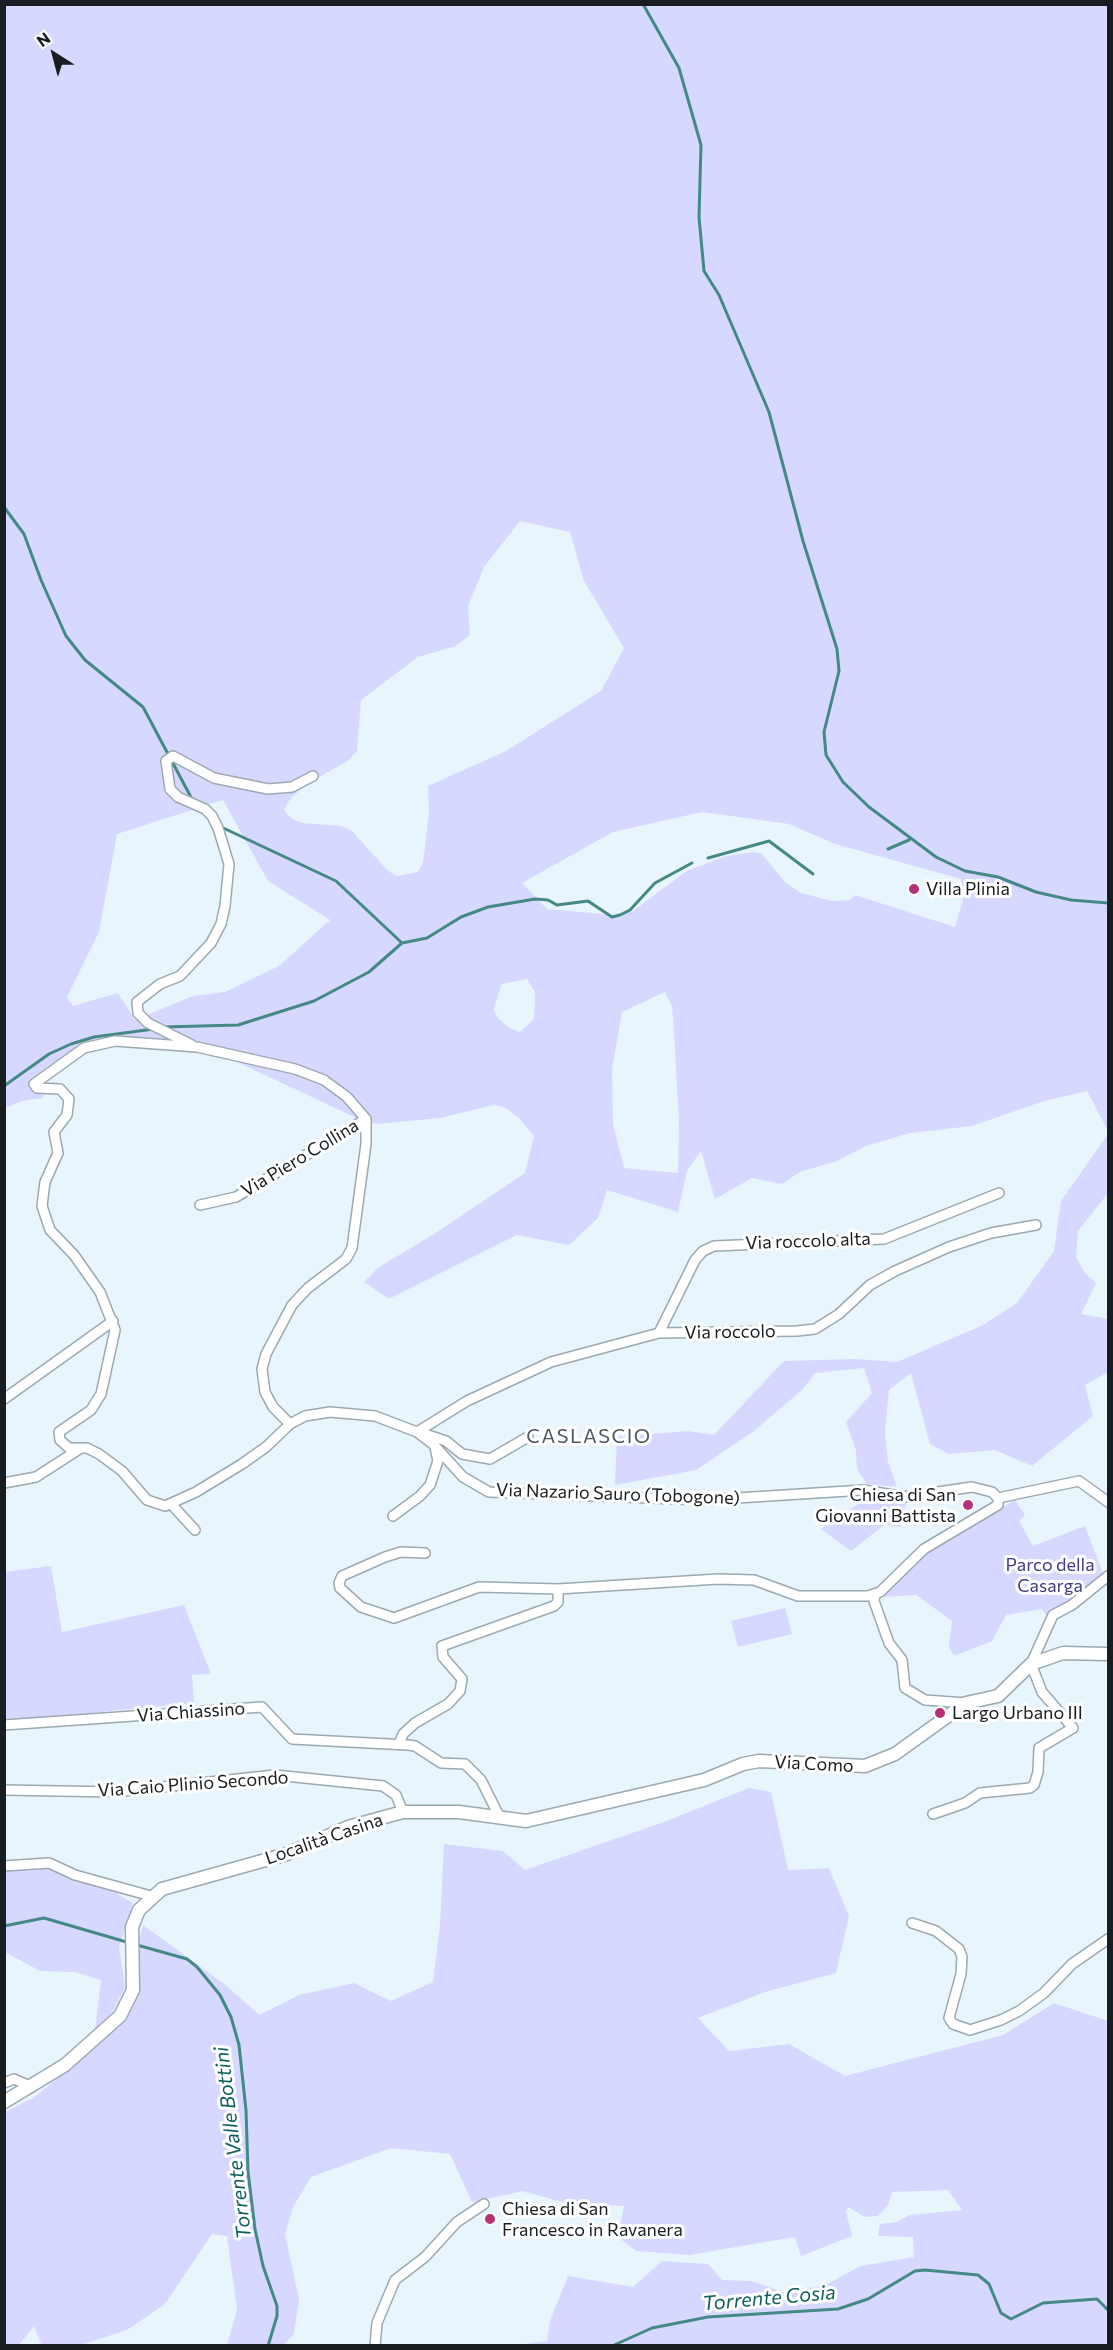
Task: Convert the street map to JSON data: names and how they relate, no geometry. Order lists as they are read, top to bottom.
{
  "streets": {
    "street": [
      "Via Piero Collina",
      "Via roccolo alta",
      "Via roccolo",
      "Via Nazario Sauro (Tobogone)",
      "Via Chiassino",
      "Via Como",
      "Via Caio Plinio Secondo",
      "Località Casina"
    ]
  },
  "crossings": [
    ["Via roccolo alta", "Via roccolo"],
    ["Via roccolo", "Via Nazario Sauro (Tobogone)"],
    ["Via Como", "Località Casina"],
    ["Via Caio Plinio Secondo", "Località Casina"]
  ],
  "districts": ["CASLASCIO"],
  "water": ["Torrente Valle Bottini", "Torrente Cosia"],
  "parks": ["Parco della Casarga"],
  "places": [
    "Villa Plinia",
    "Chiesa di San Giovanni Battista",
    "Largo Urbano III",
    "Chiesa di San Francesco in Ravanera"
  ],
  "north": "top left"
}
